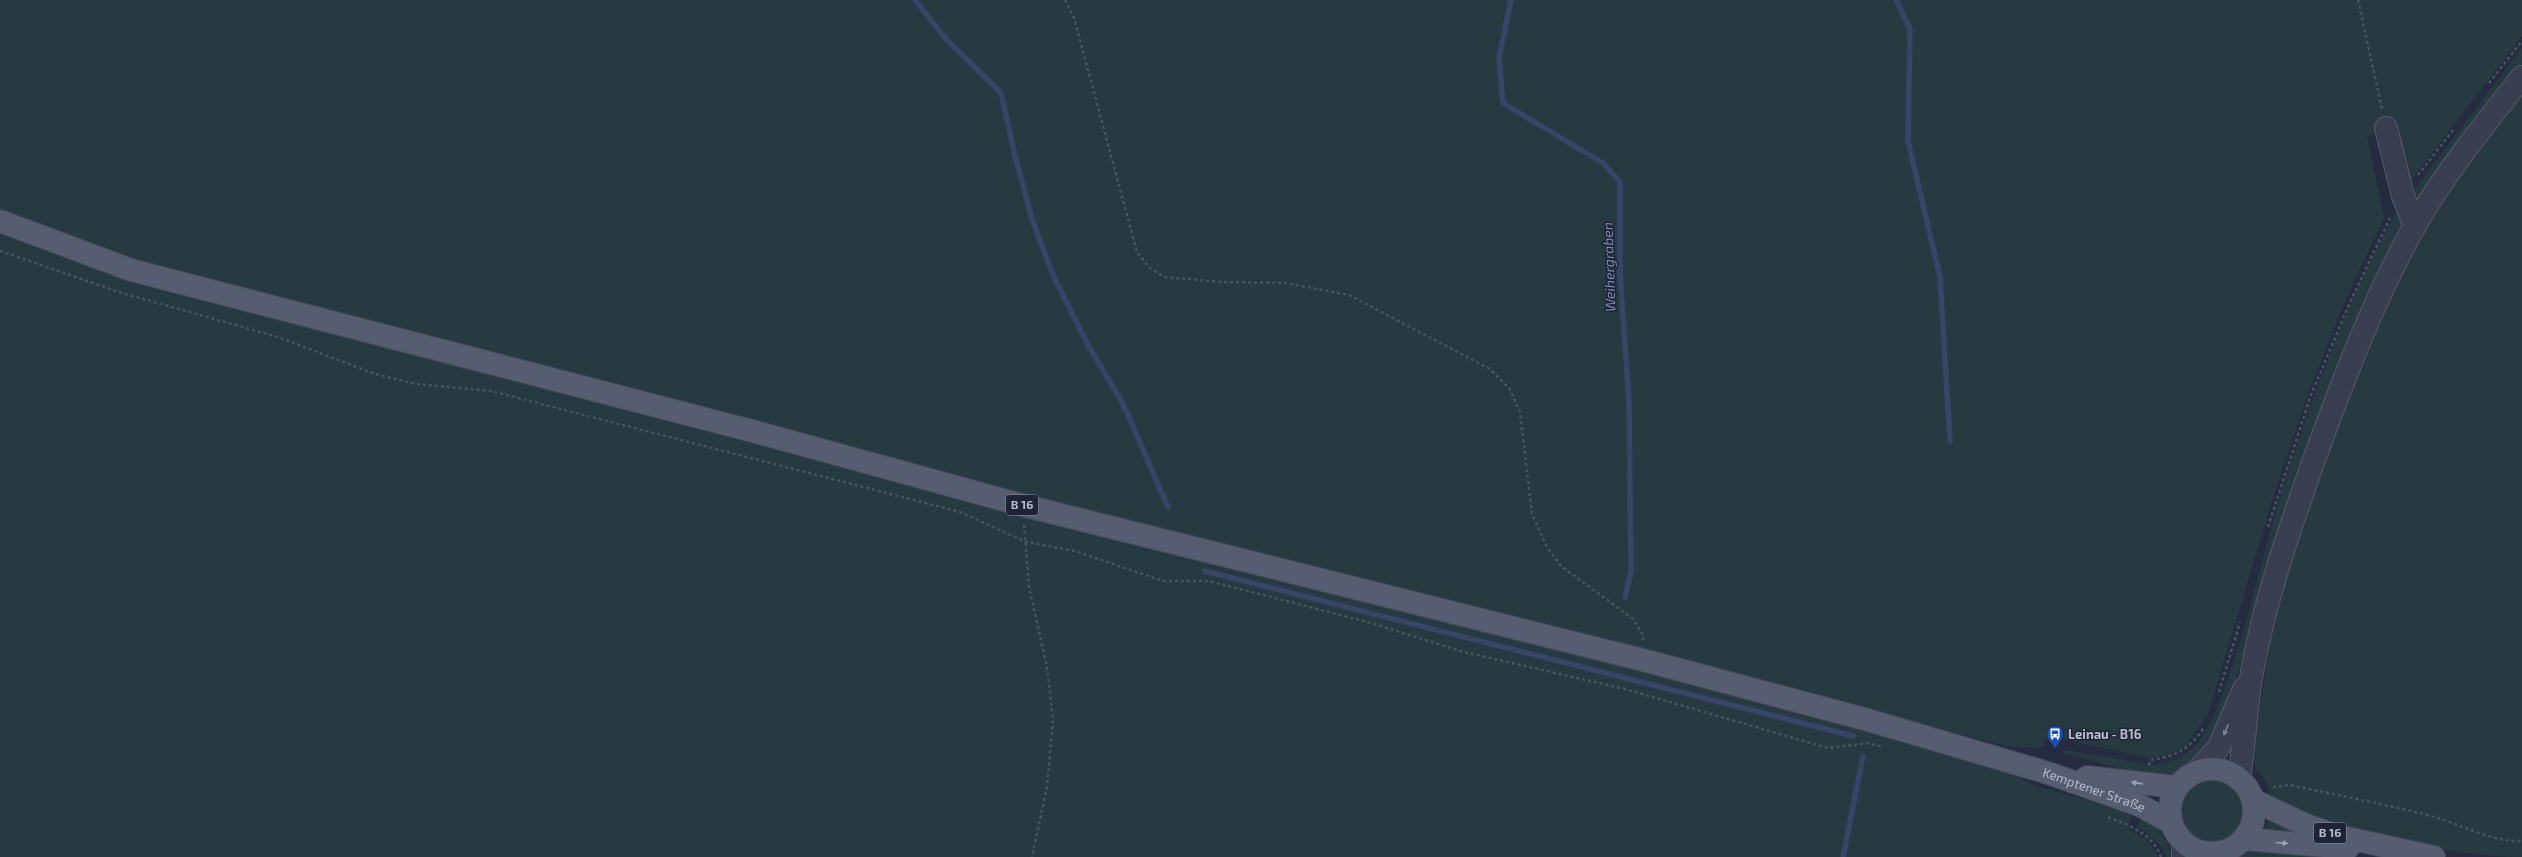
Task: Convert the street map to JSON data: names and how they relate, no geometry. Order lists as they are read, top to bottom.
{
  "streets": {
    "main road": ["B 16", "Kemptener Straße"]
  },
  "crossings": [
    ["B 16", "Kemptener Straße"]
  ],
  "water": ["Weihergraben"],
  "places": {
    "bus stop": ["Leinau - B16"]
  }
}
